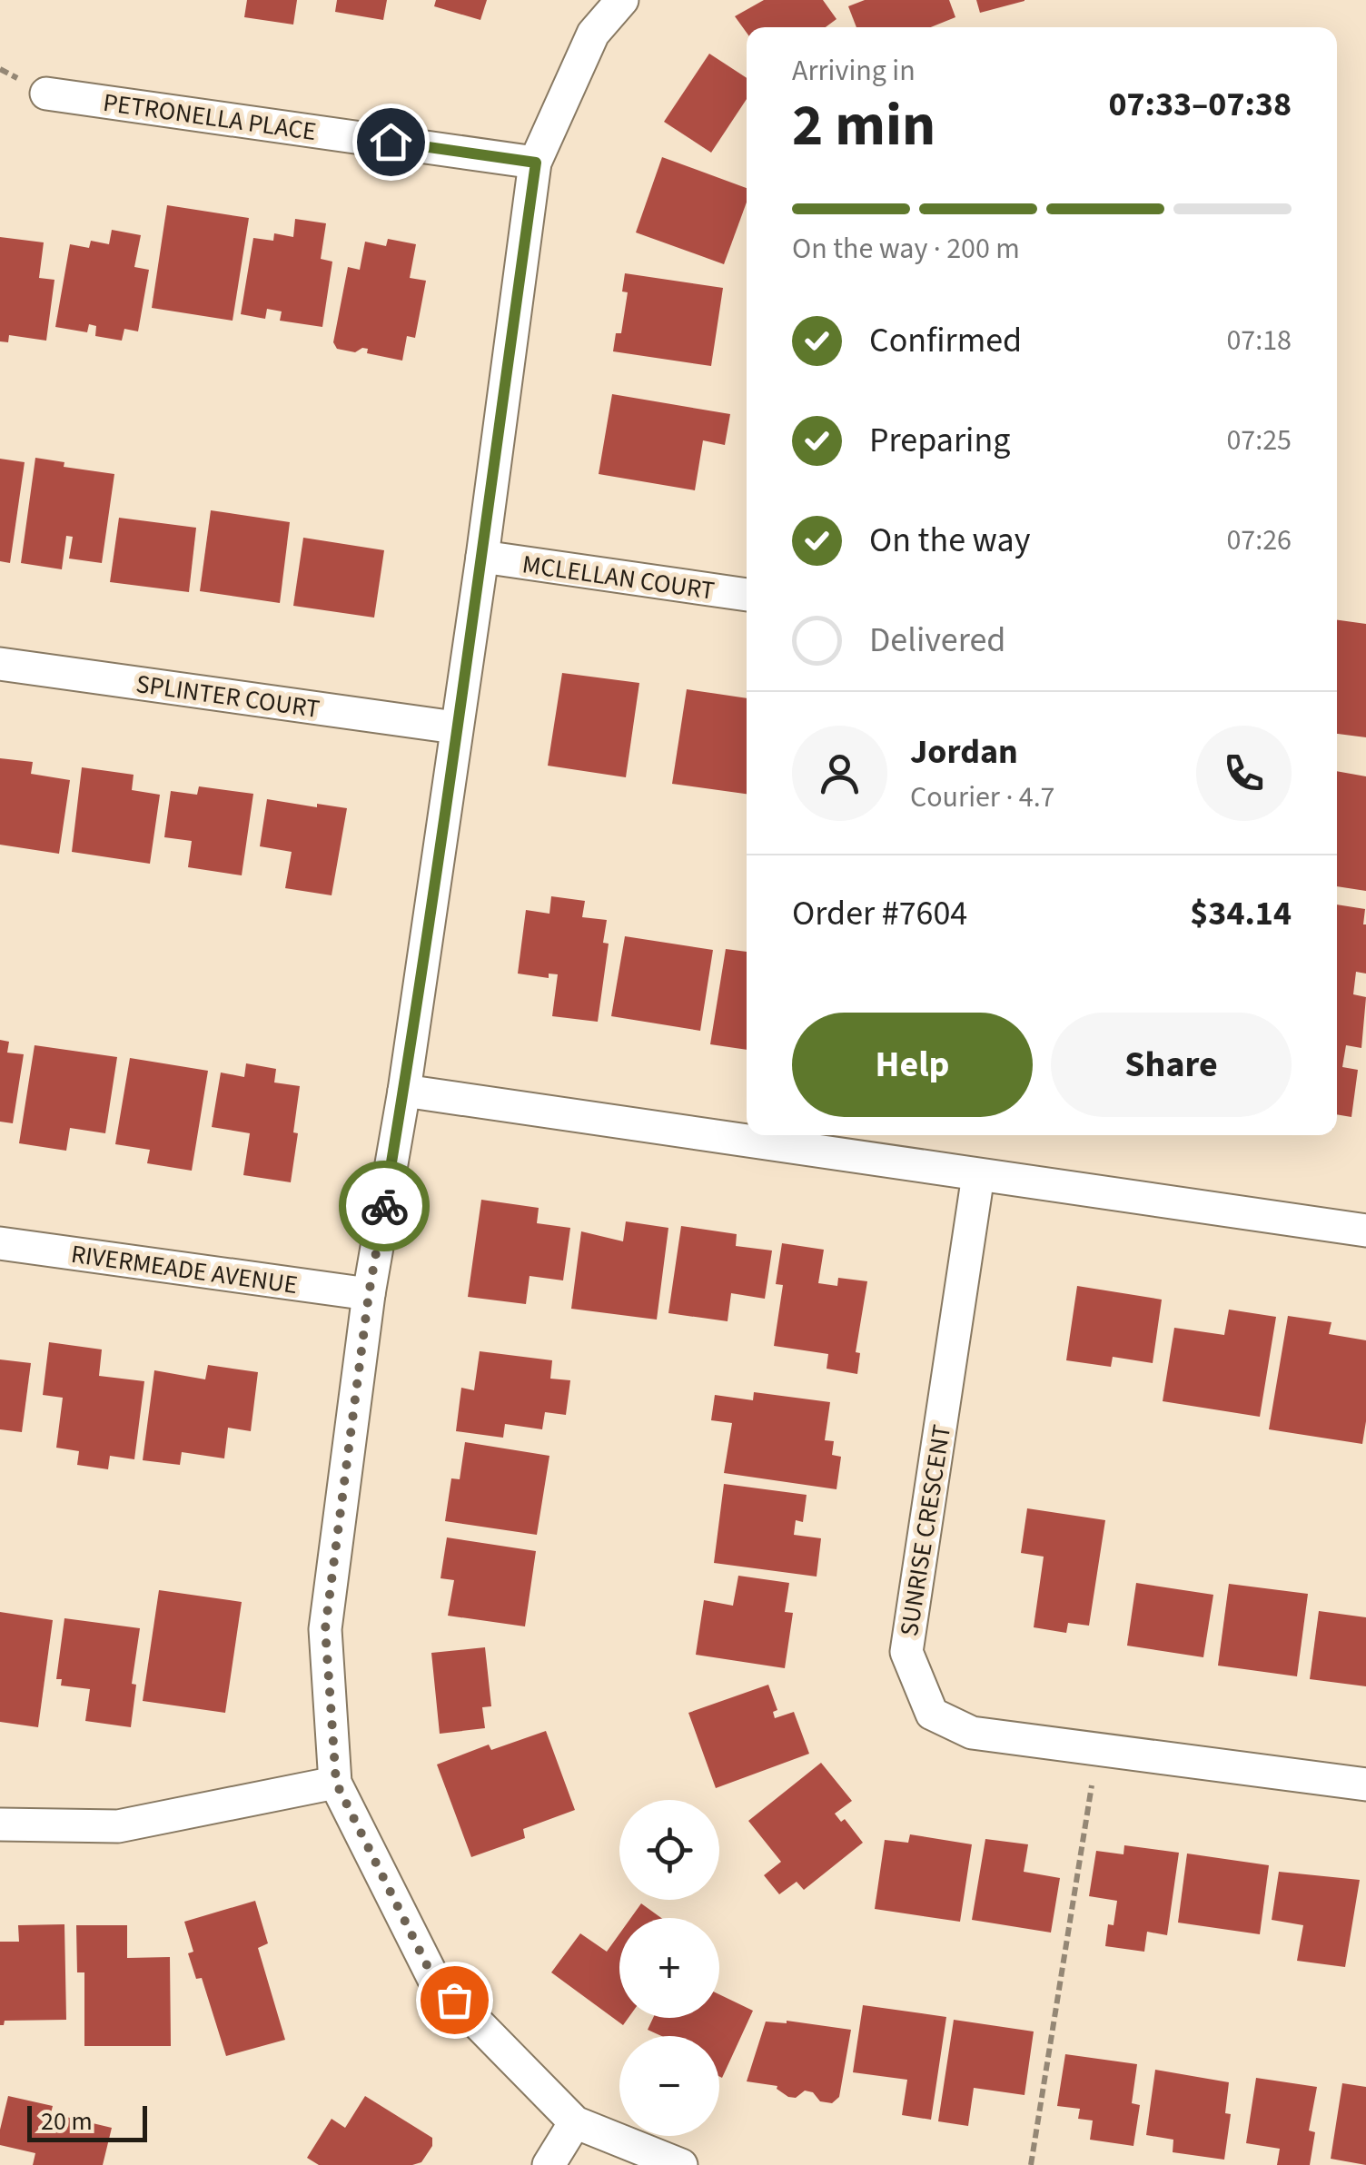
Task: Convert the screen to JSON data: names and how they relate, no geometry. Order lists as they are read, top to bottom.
{
  "streets": {
    "street": [
      "PETRONELLA PLACE",
      "MCLELLAN COURT",
      "SPLINTER COURT",
      "RIVERMEADE AVENUE",
      "SUNRISE CRESCENT"
    ]
  },
  "scale_bar": "20 m",
  "page": {
    "heading": ["2 min", "Arriving in", "07:33–07:38"],
    "panel": [
      "Jordan",
      "Courier · 4.7",
      "Order #7604",
      "$34.14"
    ],
    "bar": "On the way · 200 m",
    "list": [
      ["Confirmed", "07:18"],
      ["Preparing", "07:25"],
      ["On the way", "07:26"],
      "Delivered"
    ],
    "buttons": ["Help", "Share"],
    "map_buttons": ["+", "−"],
    "scale": "20 m"
  }
}
